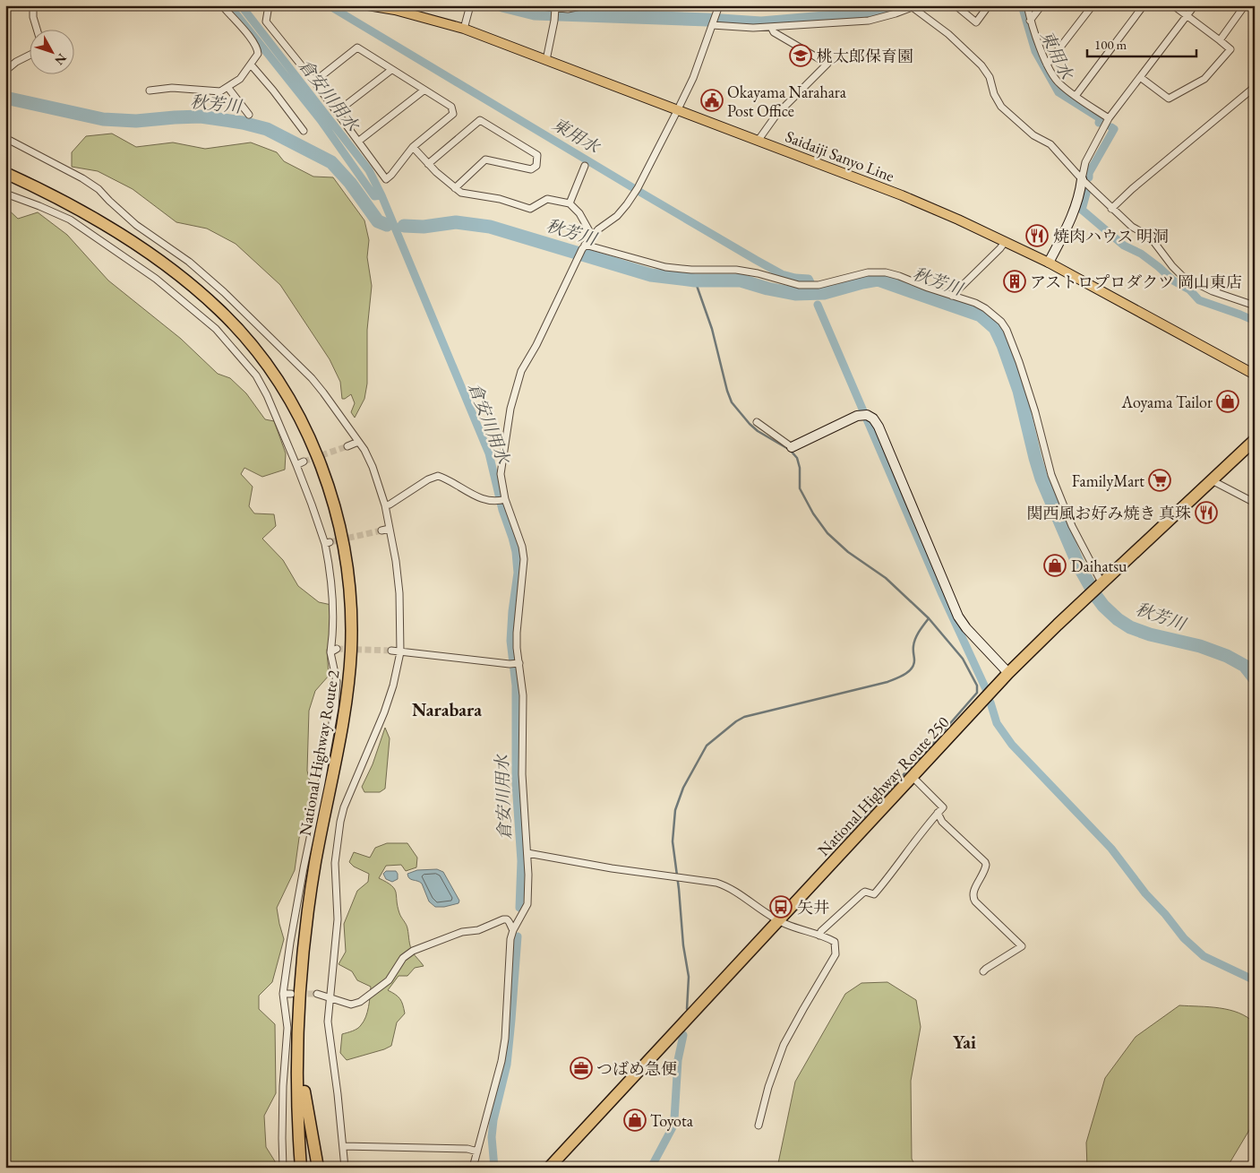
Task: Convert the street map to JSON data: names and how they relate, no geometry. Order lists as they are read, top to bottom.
{
  "streets": {
    "highway": ["National Highway Route 2", "National Highway Route 250"],
    "main road": ["Saidaiji Sanyo Line"]
  },
  "districts": ["Narabara", "Yai"],
  "water": ["東用水", "倉安川用水", "秋芳川"],
  "places": {
    "school or university": ["桃太郎保育園"],
    "public building": ["Okayama Narahara Post Office"],
    "restaurant": ["焼肉ハウス 明洞", "関西風お好み焼き 真珠"],
    "building": ["アストロプロダクツ 岡山東店"],
    "shop": ["Aoyama Tailor", "Daihatsu", "Toyota"],
    "supermarket": ["FamilyMart"],
    "bus stop": ["矢井"],
    "office": ["つばめ急便"]
  },
  "scale_bar": "100 m",
  "north": "bottom right"
}
